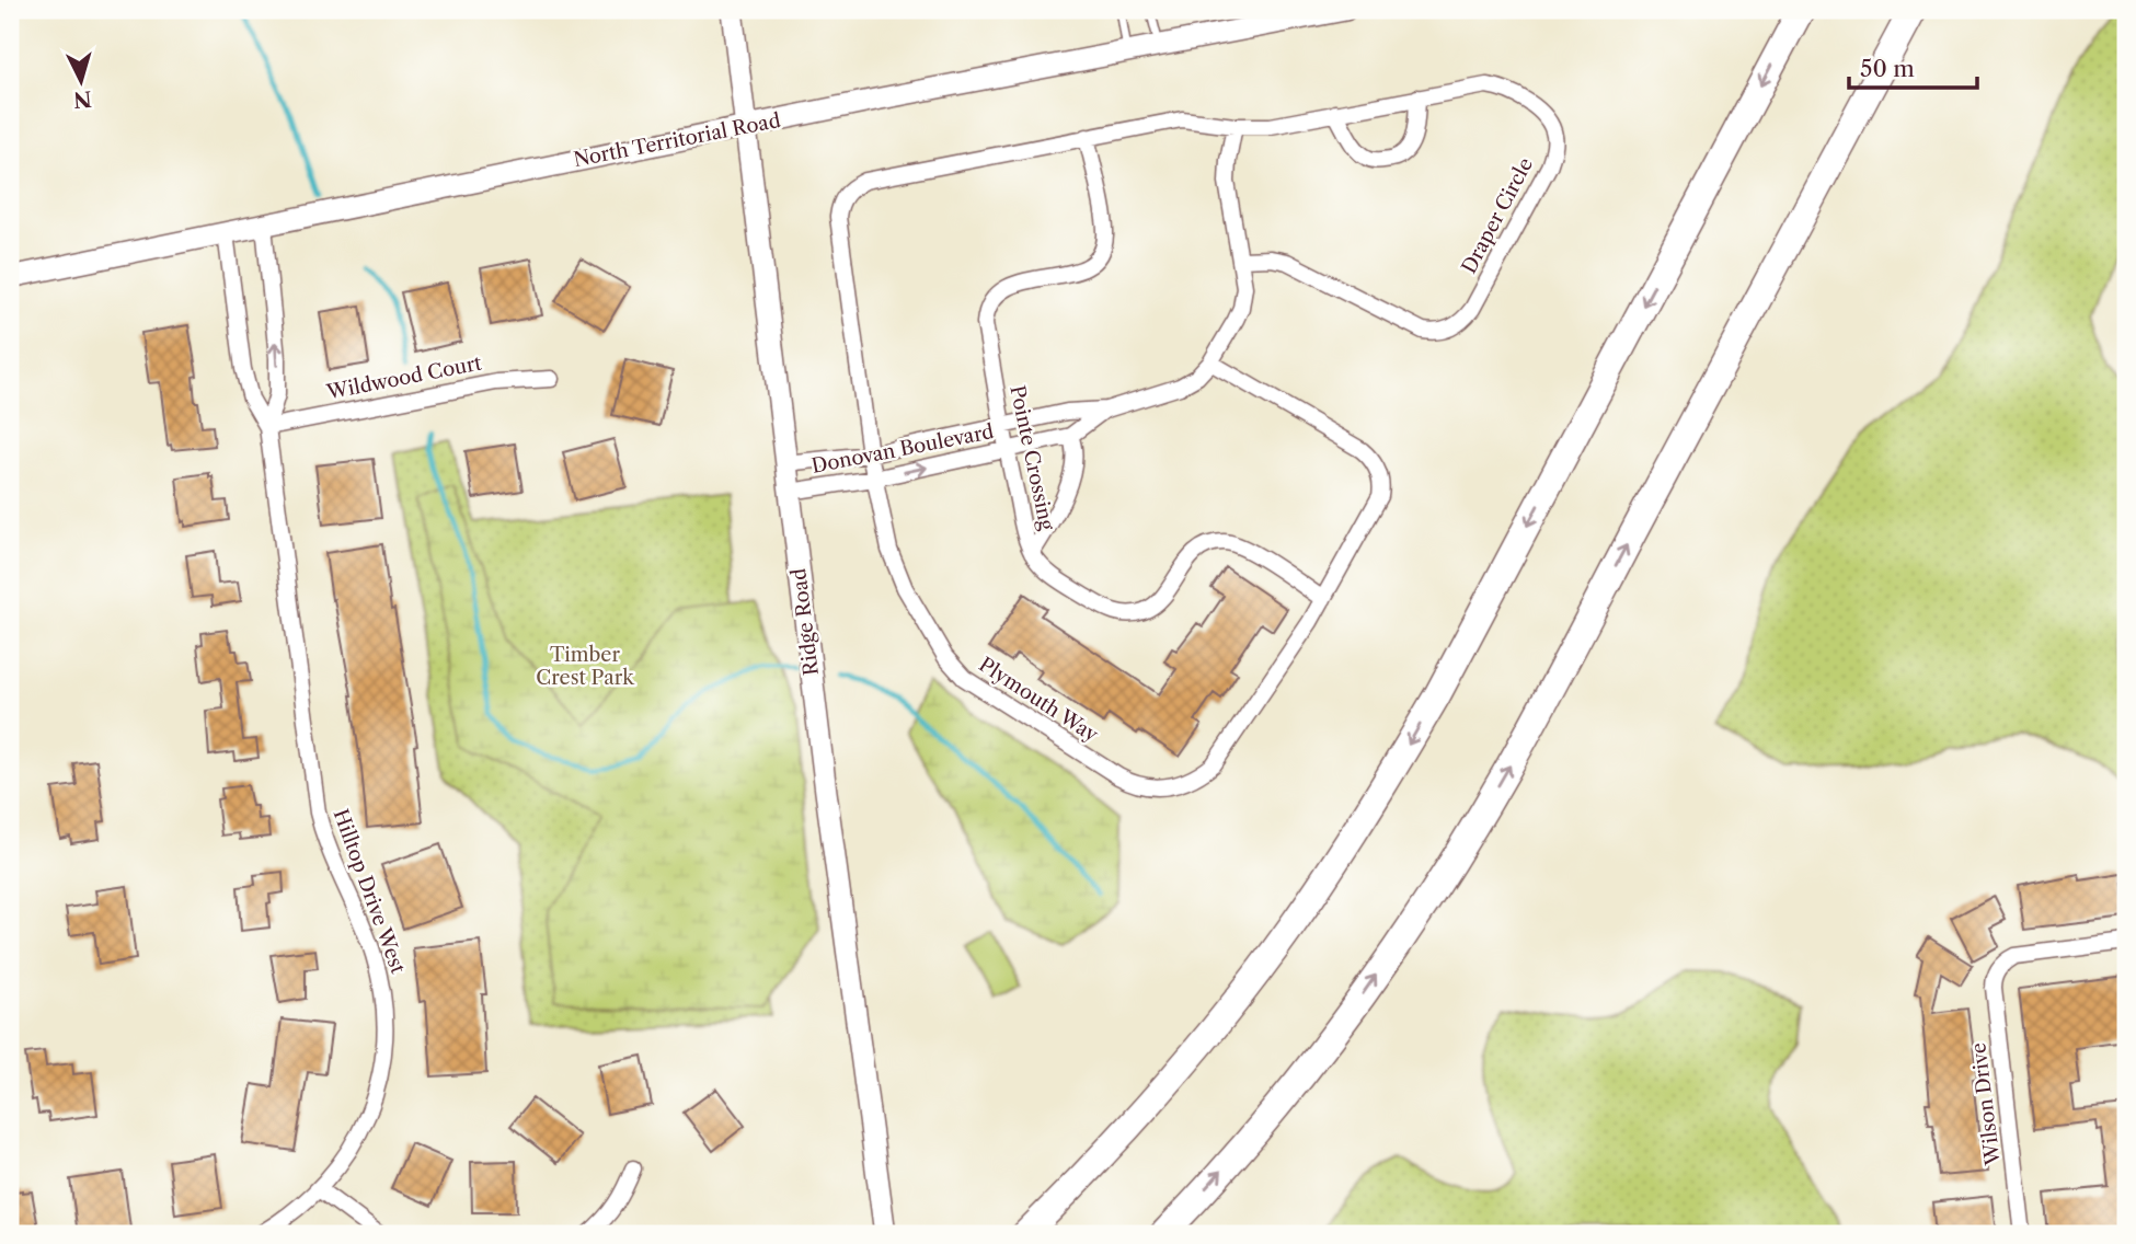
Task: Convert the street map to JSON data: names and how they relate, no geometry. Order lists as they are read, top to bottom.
{
  "streets": {
    "main road": ["North Territorial Road", "Ridge Road"],
    "street": [
      "Draper Circle",
      "Wildwood Court",
      "Donovan Boulevard",
      "Pointe Crossing",
      "Plymouth Way",
      "Hilltop Drive West",
      "Wilson Drive"
    ]
  },
  "crossings": [
    ["North Territorial Road", "Ridge Road"],
    ["North Territorial Road", "Hilltop Drive West"],
    ["Draper Circle", "Donovan Boulevard"],
    ["Draper Circle", "Plymouth Way"],
    ["Wildwood Court", "Hilltop Drive West"],
    ["Donovan Boulevard", "Pointe Crossing"],
    ["Donovan Boulevard", "Ridge Road"],
    ["Donovan Boulevard", "Plymouth Way"],
    ["Pointe Crossing", "Plymouth Way"]
  ],
  "parks": ["Timber Crest Park"],
  "scale_bar": "50 m",
  "north": "bottom"
}
